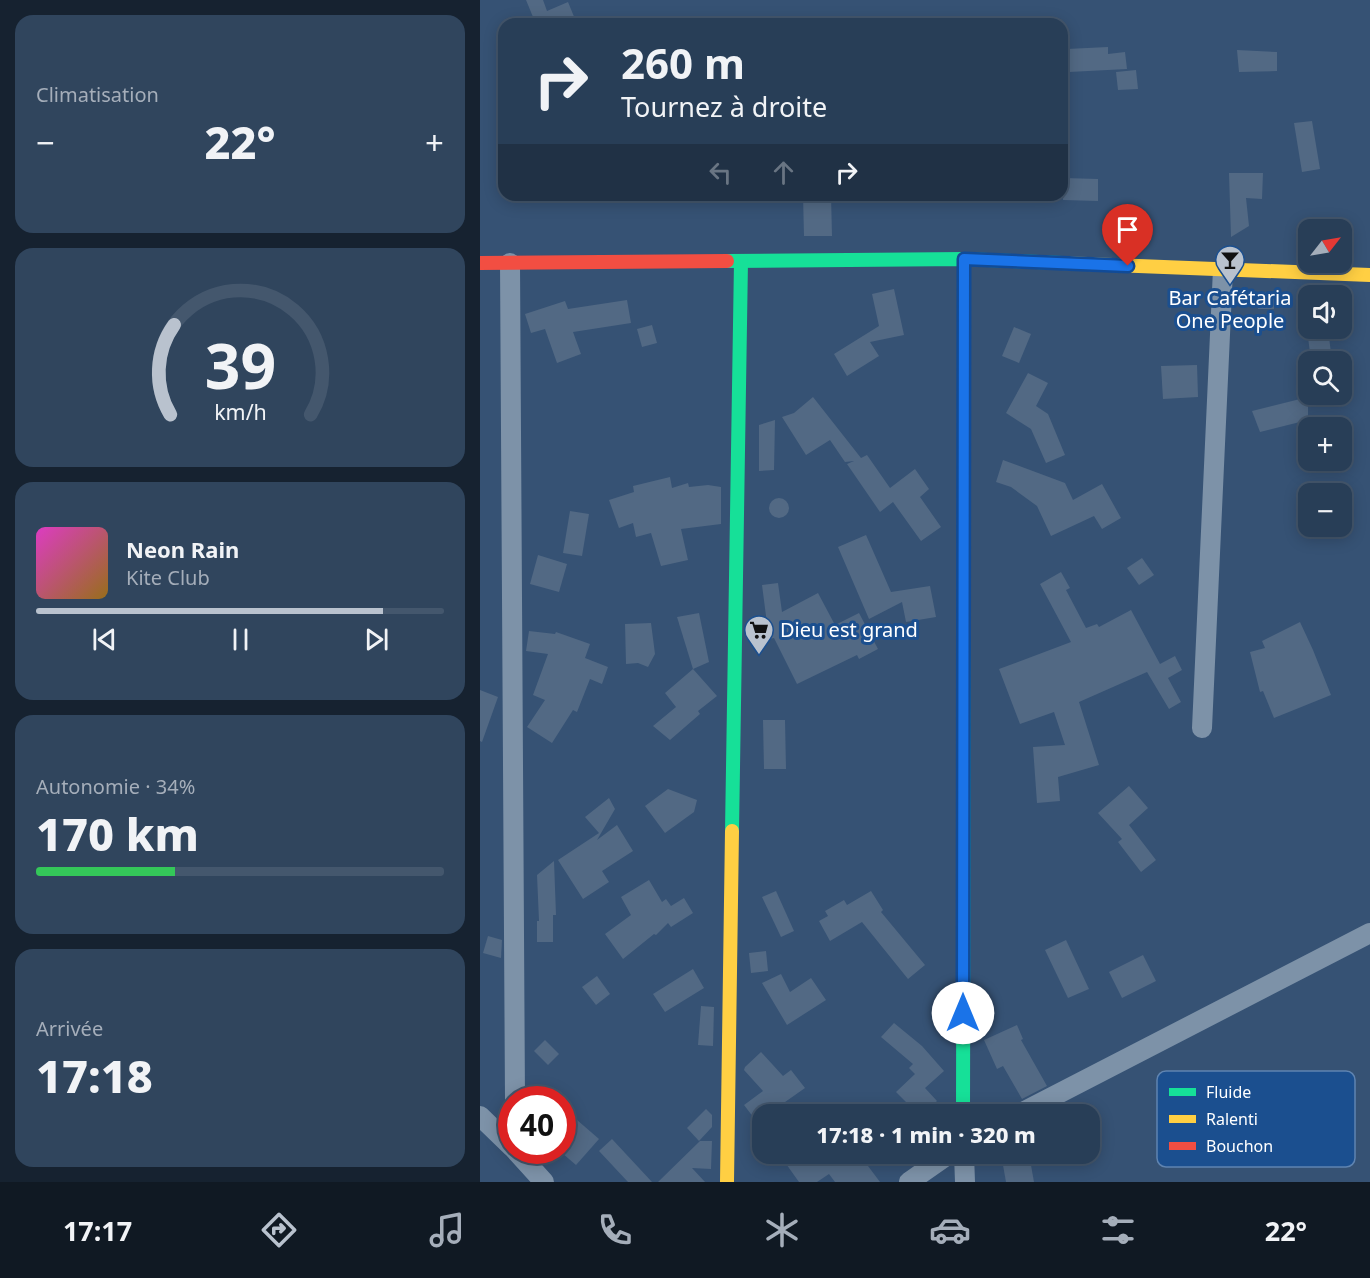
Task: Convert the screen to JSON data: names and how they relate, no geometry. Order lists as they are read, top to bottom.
{
  "places": {
    "bar": ["Bar Cafétaria One People"],
    "supermarket": ["Dieu est grand"]
  },
  "legend": ["Fluide", "Ralenti", "Bouchon"],
  "north": "top right",
  "page": {
    "tile": [
      "Climatisation",
      ["Autonomie · 34%", "170 km"],
      ["Arrivée", "17:18"]
    ],
    "turn": ["260 m", "Tournez à droite"],
    "heat": ["−", "22°", "+"],
    "map_buttons": ["+", "−"],
    "song": ["Neon Rain", "Kite Club"],
    "limit": "40",
    "trip": "17:18 · 1 min · 320 m",
    "tabs": ["17:17", "22°"],
    "gauge": ["39", "km/h"]
  }
}
